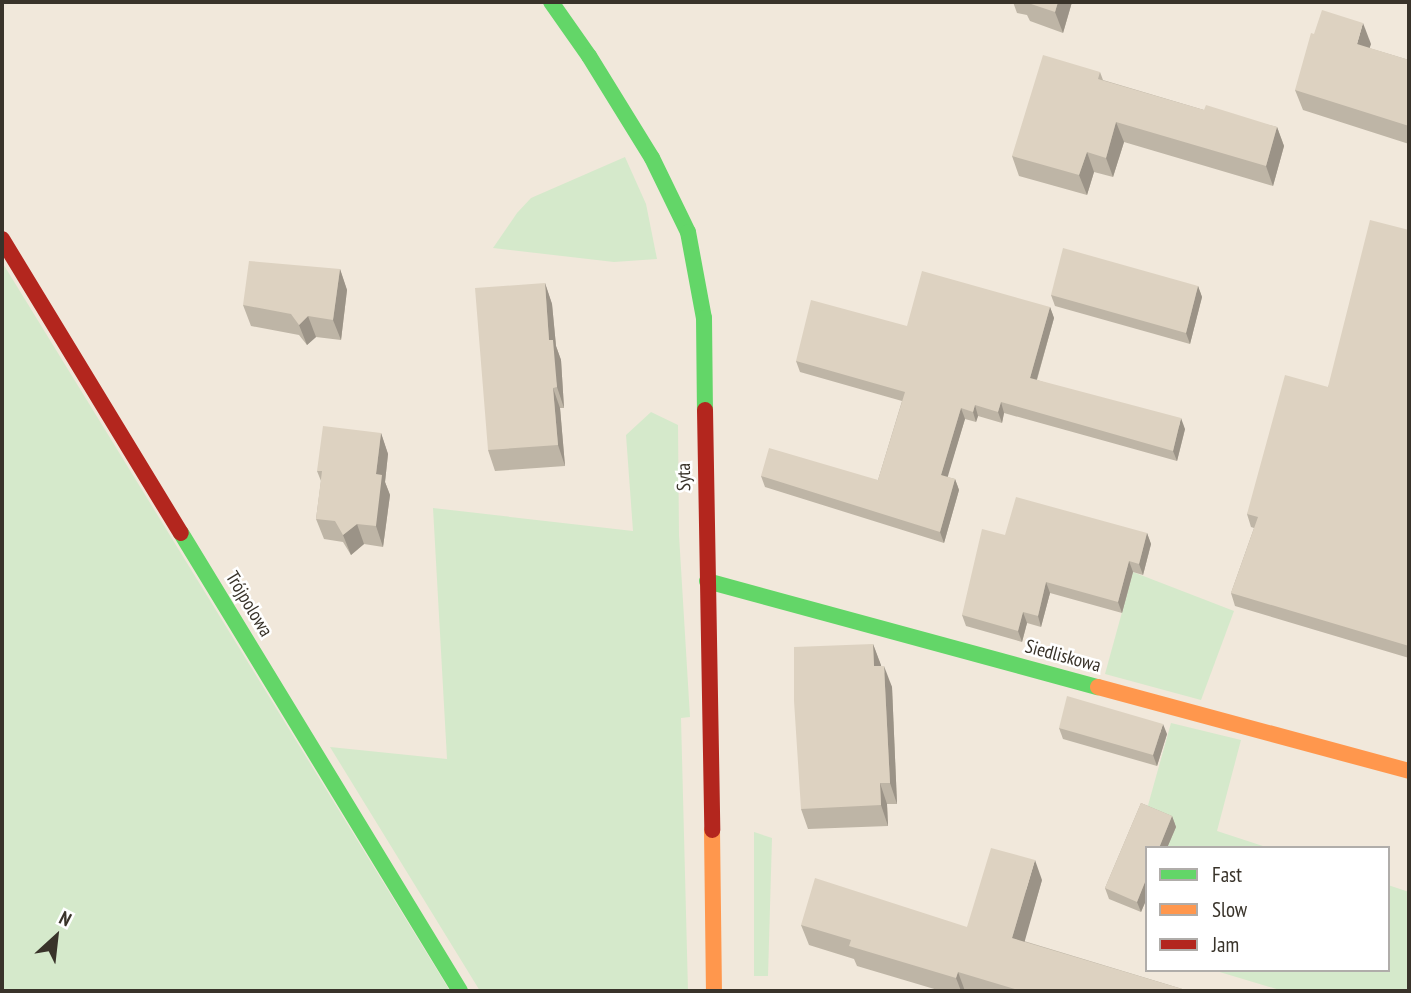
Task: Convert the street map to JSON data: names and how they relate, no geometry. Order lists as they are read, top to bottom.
{
  "streets": {
    "street": ["Syta", "Trójpolowa", "Siedliskowa"]
  },
  "crossings": [
    ["Syta", "Siedliskowa"]
  ],
  "legend": ["Fast", "Slow", "Jam"],
  "north": "top right"
}
